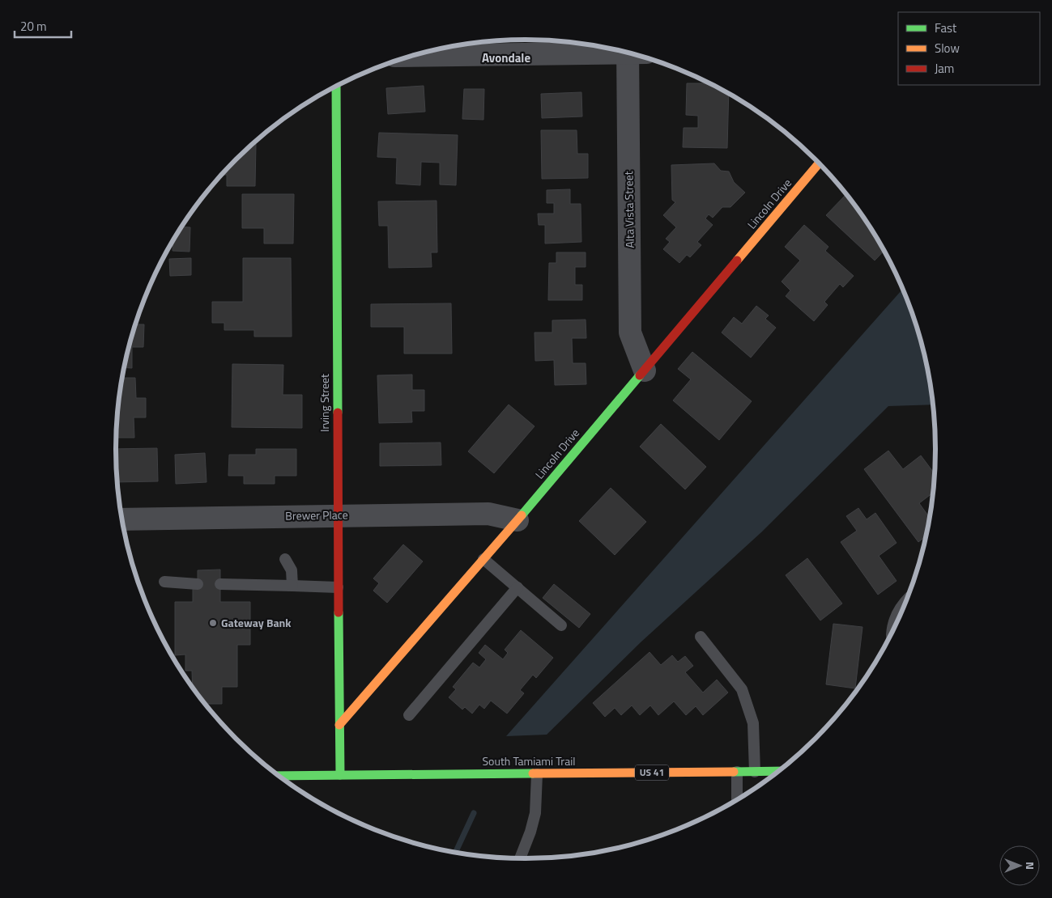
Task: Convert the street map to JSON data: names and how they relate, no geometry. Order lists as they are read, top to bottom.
{
  "streets": {
    "street": [
      "Lincoln Drive",
      "Alta Vista Street",
      "Irving Street",
      "Brewer Place",
      "South Tamiami Trail",
      "US 41"
    ]
  },
  "crossings": [
    ["Lincoln Drive", "Alta Vista Street"],
    ["Lincoln Drive", "Irving Street"],
    ["Lincoln Drive", "Brewer Place"],
    ["Irving Street", "Brewer Place"]
  ],
  "districts": ["Avondale"],
  "places": ["Gateway Bank"],
  "legend": ["Fast", "Slow", "Jam"],
  "scale_bar": "20 m",
  "north": "right"
}
